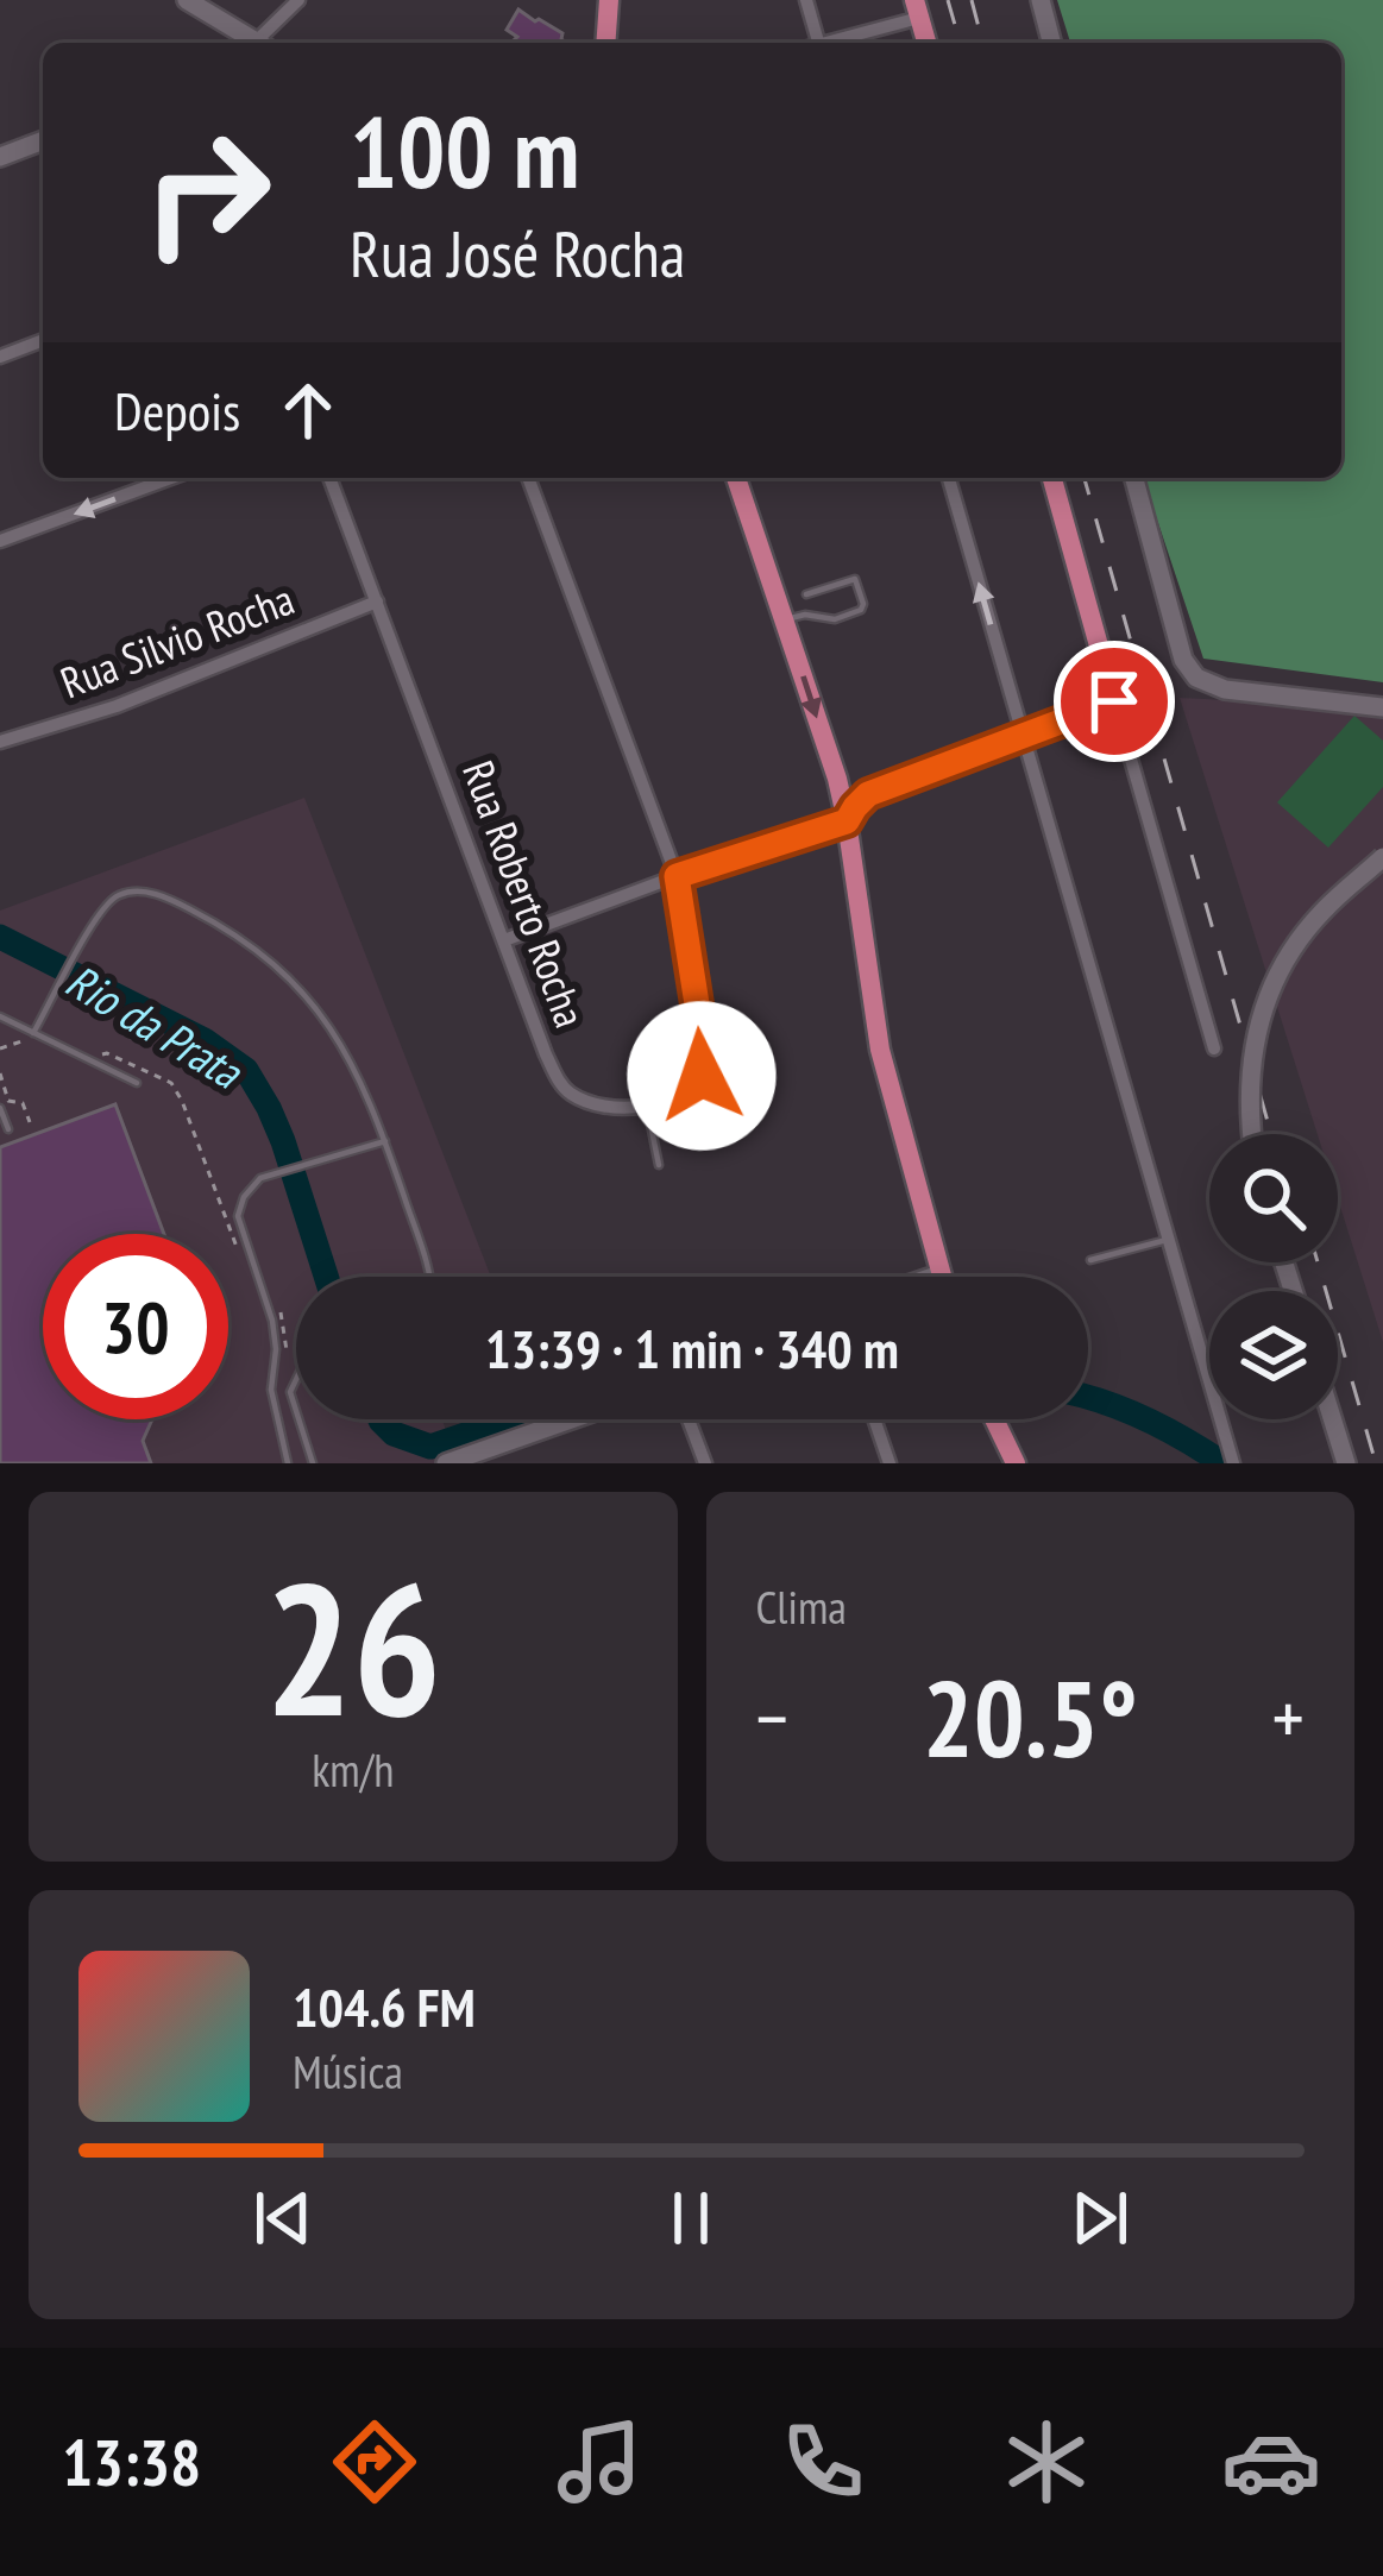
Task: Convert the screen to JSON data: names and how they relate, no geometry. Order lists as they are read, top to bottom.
{
  "streets": {
    "street": ["Rua Silvio Rocha", "Rua Roberto Rocha"]
  },
  "crossings": [
    ["Rua Silvio Rocha", "Rua Roberto Rocha"]
  ],
  "water": ["Rio da Prata"],
  "page": {
    "turn": ["100 m", "Rua José Rocha"],
    "then": "Depois",
    "limit": "30",
    "trip": "13:39 · 1 min · 340 m",
    "tile": [
      ["26", "km/h"],
      "Clima"
    ],
    "heat": ["−", "20.5°", "+"],
    "song": ["104.6 FM", "Música"],
    "tabs": "13:38"
  }
}
